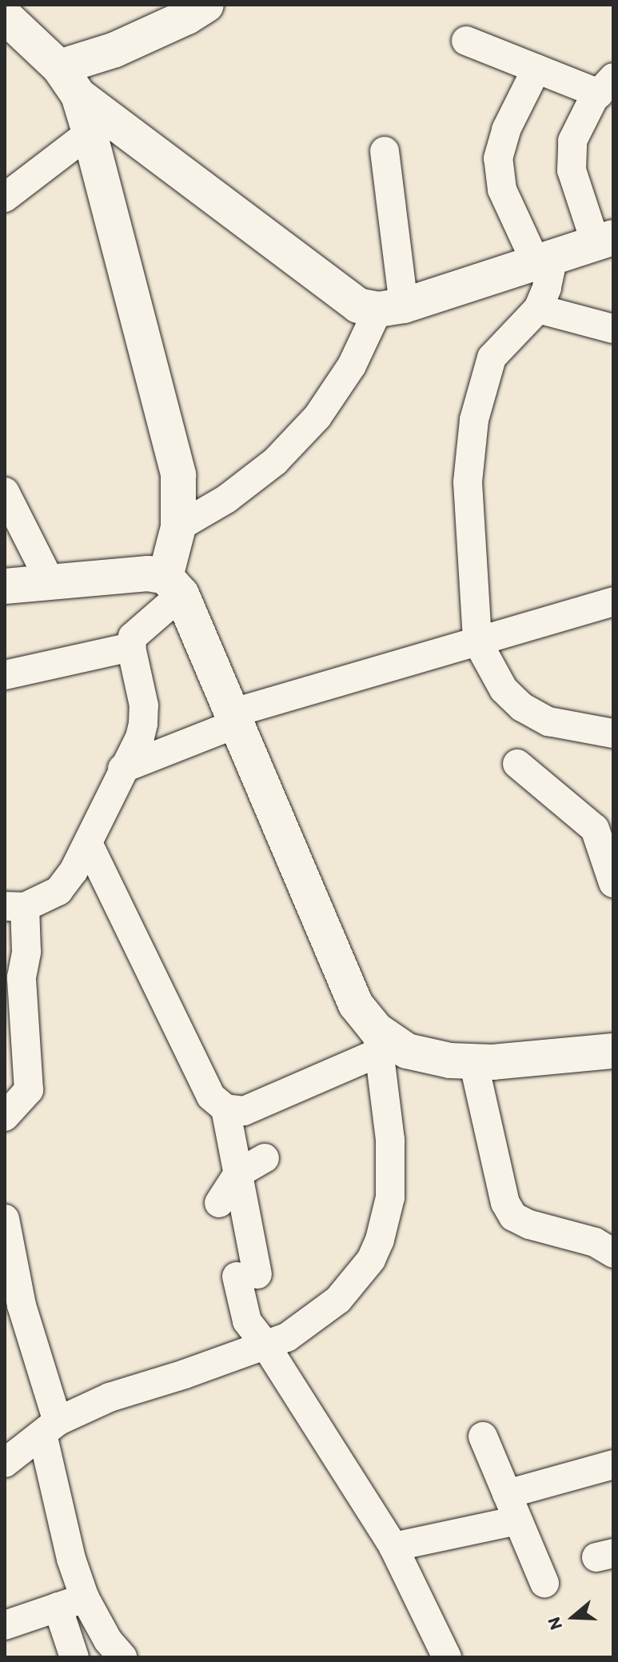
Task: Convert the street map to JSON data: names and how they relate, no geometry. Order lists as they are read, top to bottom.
{
  "north": "left"
}
